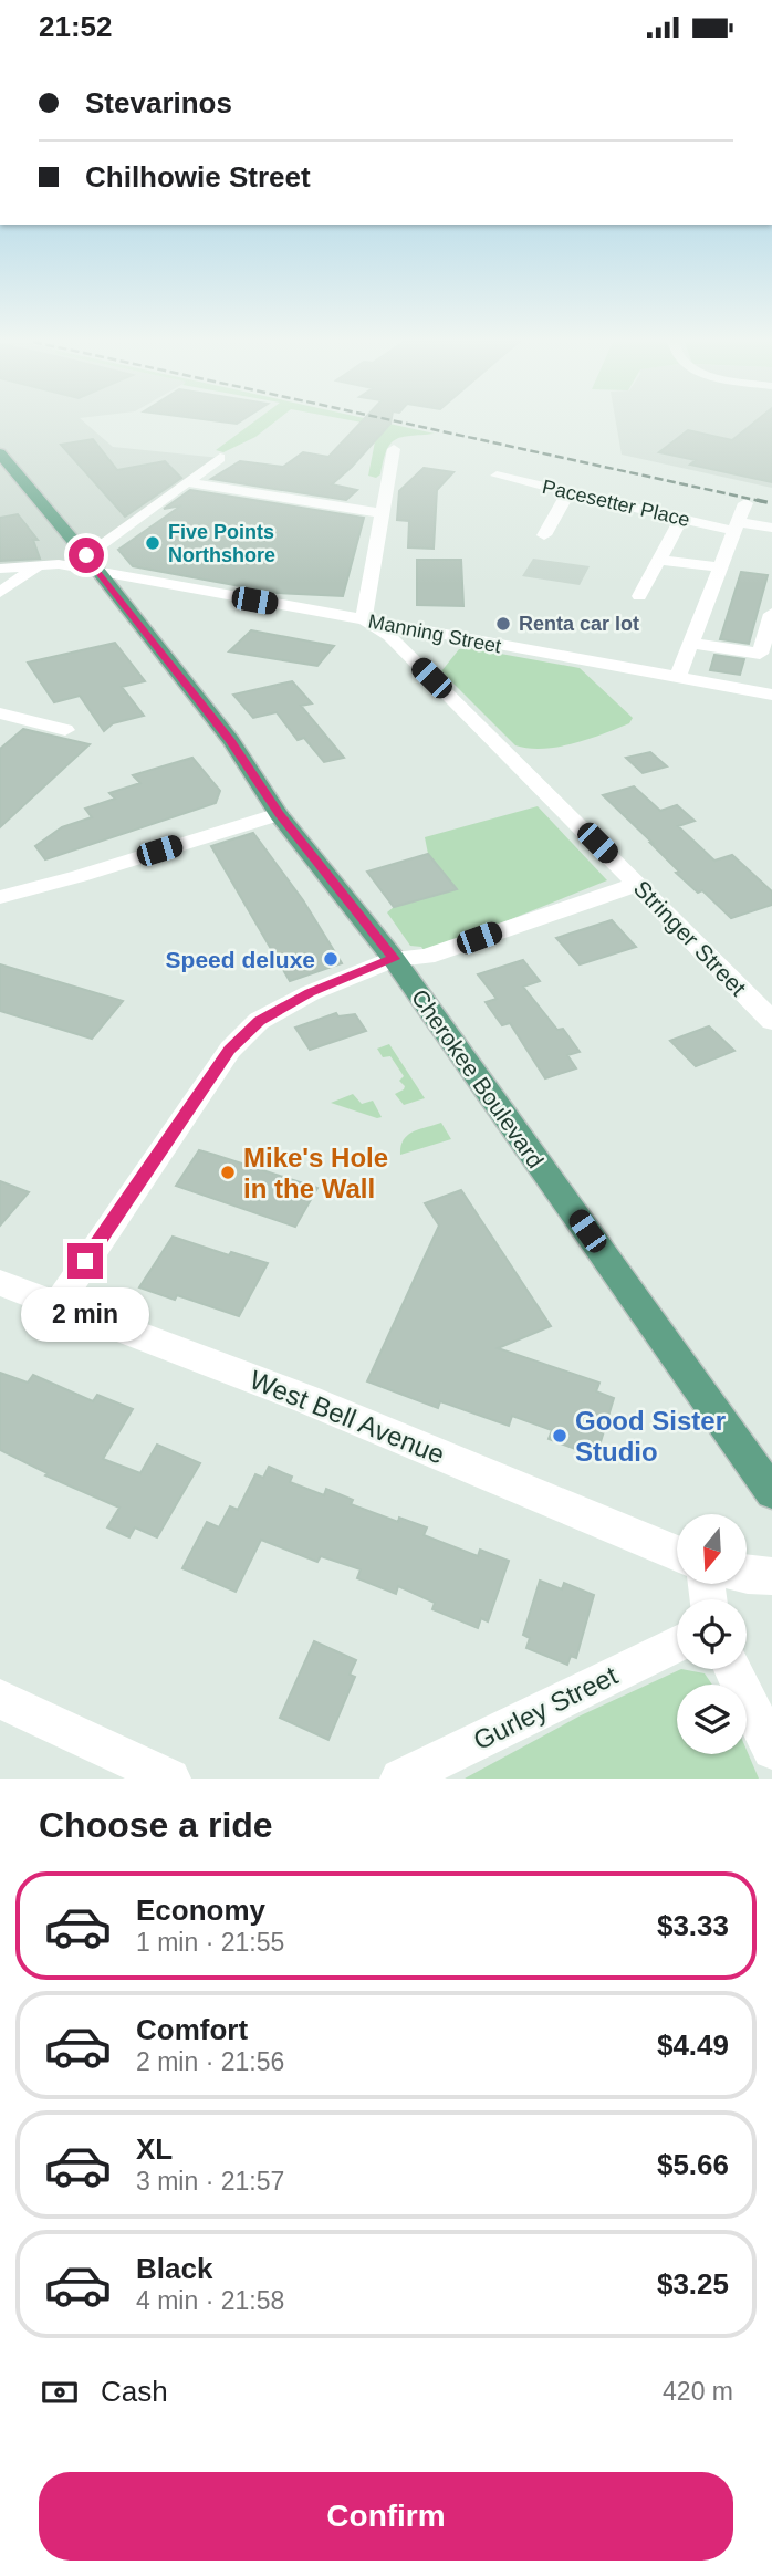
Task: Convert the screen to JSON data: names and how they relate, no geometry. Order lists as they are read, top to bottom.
{
  "streets": {
    "main road": ["Cherokee Boulevard"],
    "street": [
      "Pacesetter Place",
      "Manning Street",
      "Stringer Street",
      "West Bell Avenue",
      "Gurley Street"
    ]
  },
  "crossings": [
    ["Manning Street", "Stringer Street"],
    ["Manning Street", "Cherokee Boulevard"]
  ],
  "places": [
    "Five Points Northshore",
    "Renta car lot",
    "Speed deluxe",
    "Mike's Hole in the Wall",
    "Good Sister Studio"
  ],
  "north": "bottom",
  "page": {
    "status": "21:52",
    "banner": ["Stevarinos", "Chilhowie Street"],
    "bubble": "2 min",
    "heading": "Choose a ride",
    "list": [
      {
        "name": "Economy",
        "note": "1 min · 21:55",
        "value": "$3.33"
      },
      {
        "name": "Comfort",
        "note": "2 min · 21:56",
        "value": "$4.49"
      },
      {
        "name": "XL",
        "note": "3 min · 21:57",
        "value": "$5.66"
      },
      {
        "name": "Black",
        "note": "4 min · 21:58",
        "value": "$3.25"
      }
    ],
    "pay": ["Cash", "420 m"],
    "buttons": "Confirm"
  }
}
